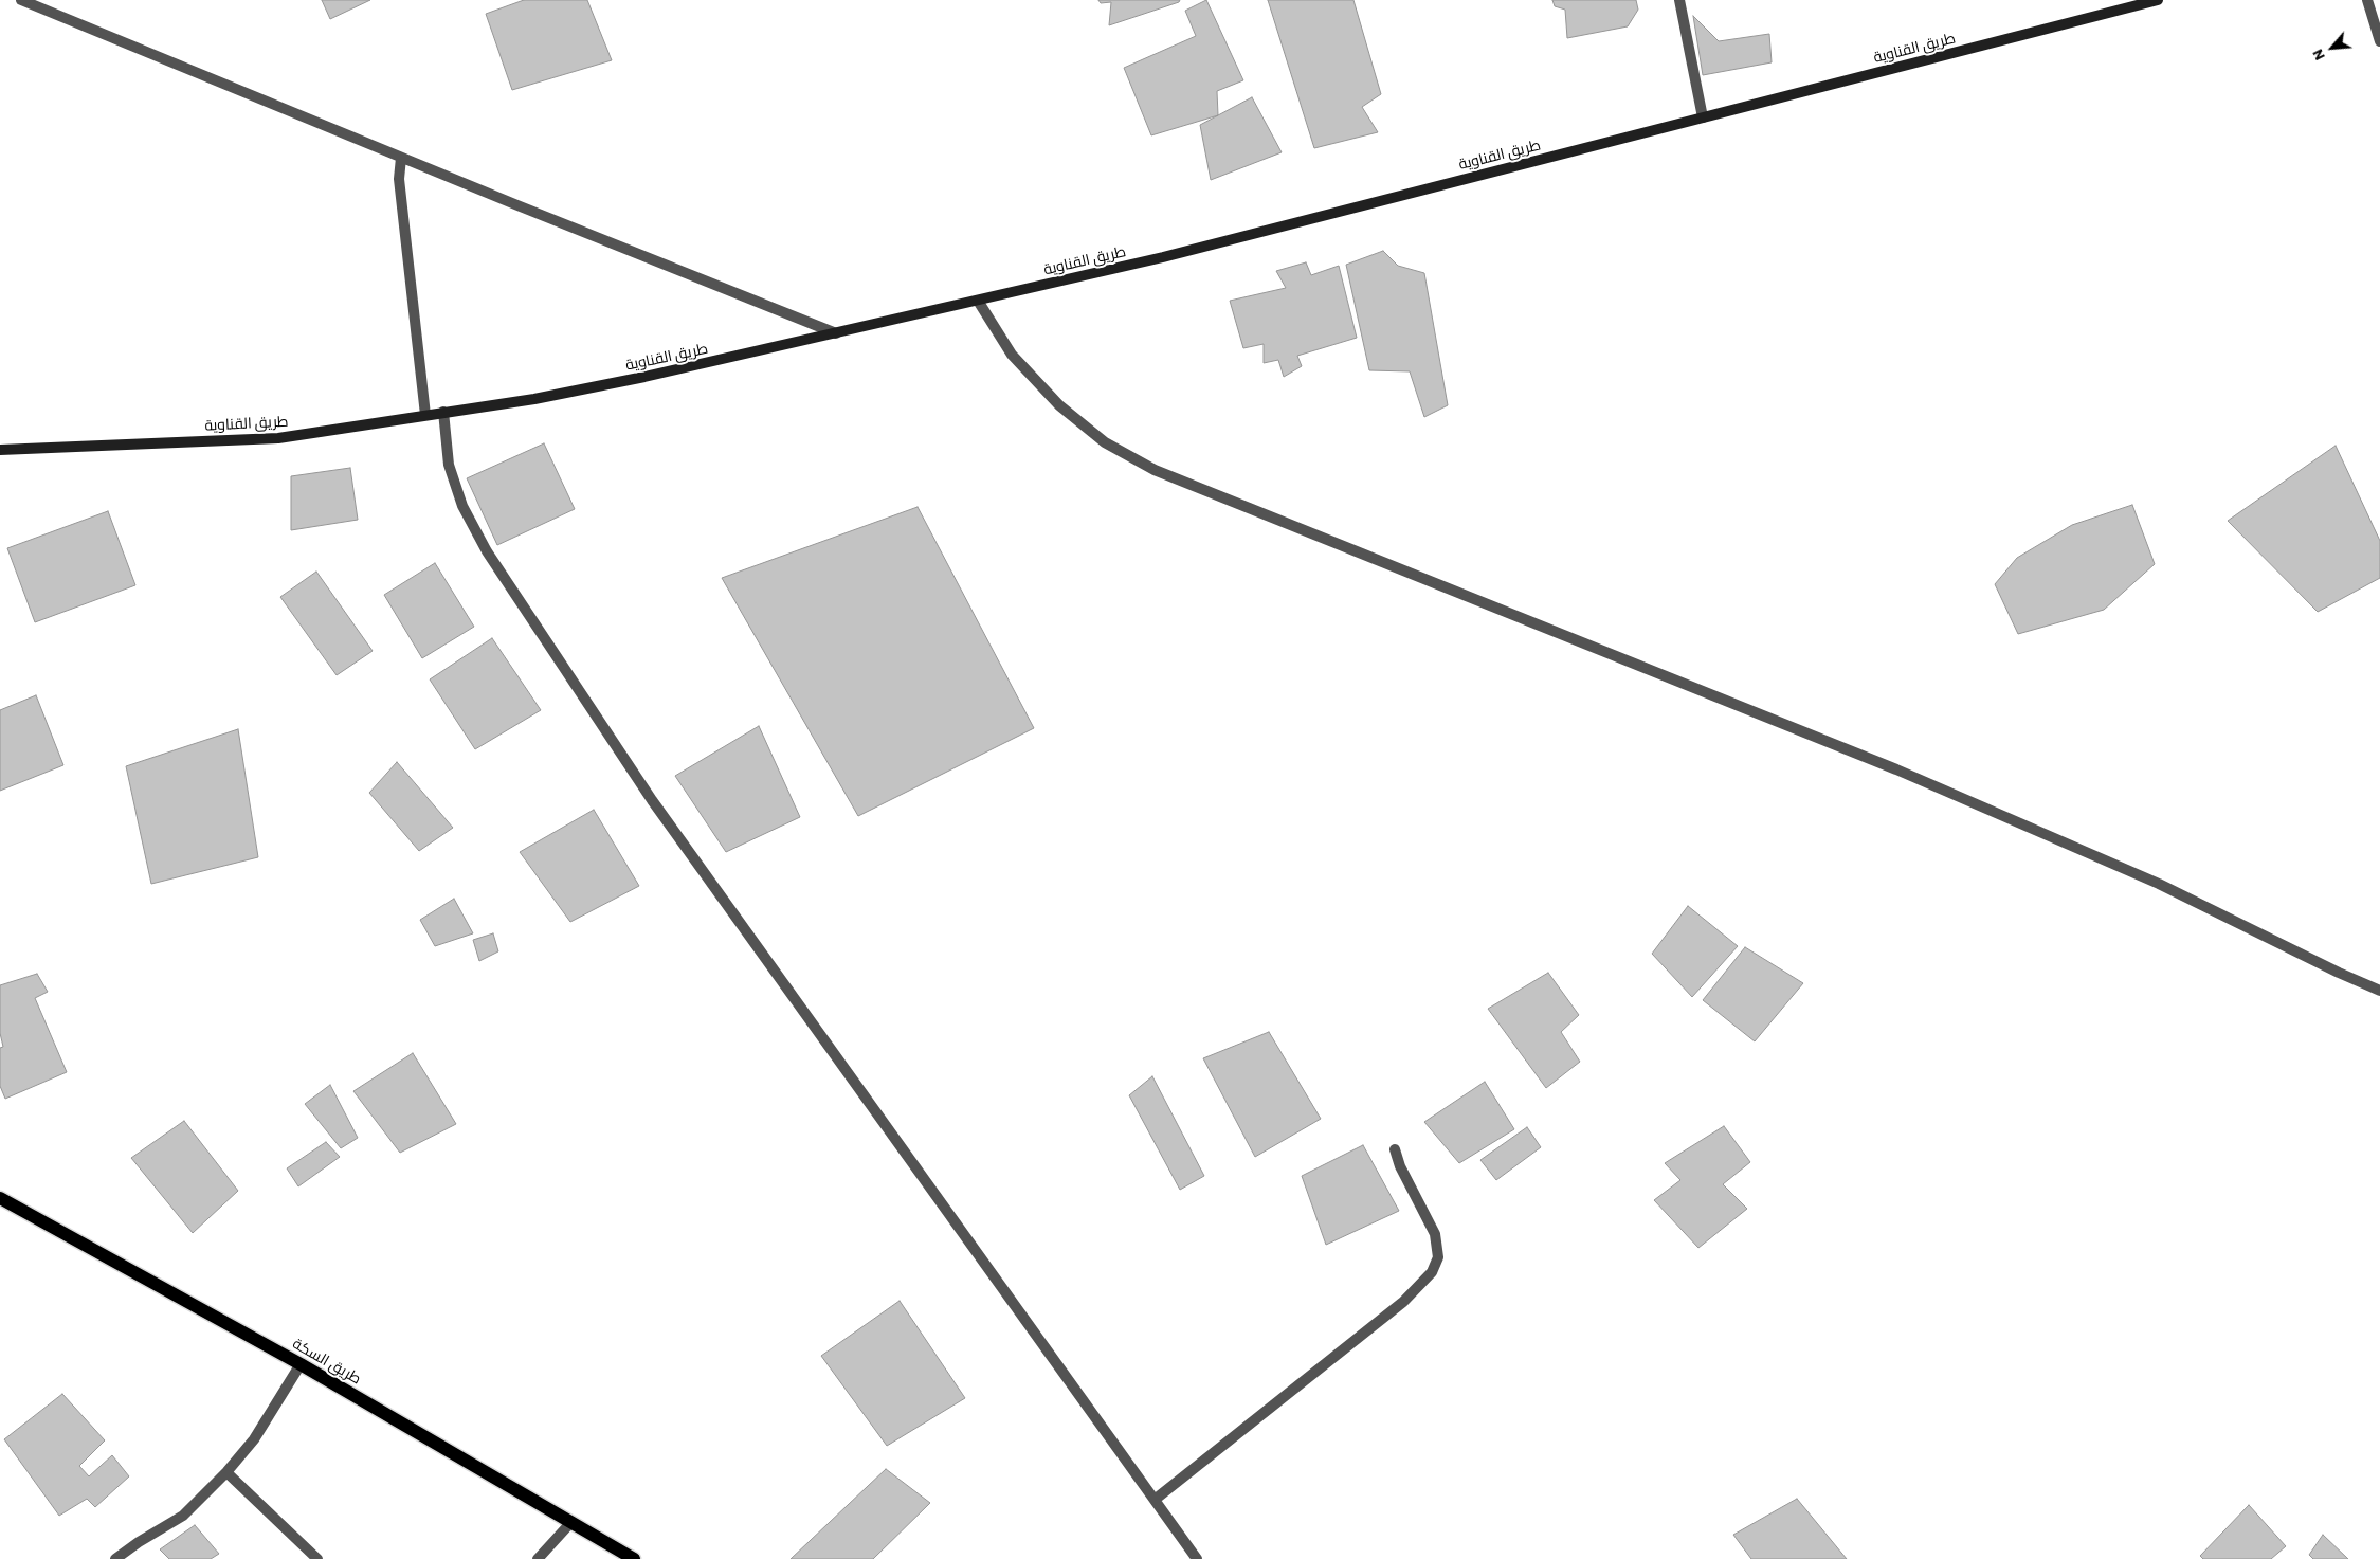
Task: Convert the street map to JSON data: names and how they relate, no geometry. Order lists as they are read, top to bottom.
{
  "streets": {
    "main road": ["طريق السكة"],
    "street": ["طريق القناوية"]
  },
  "north": "bottom left"
}
